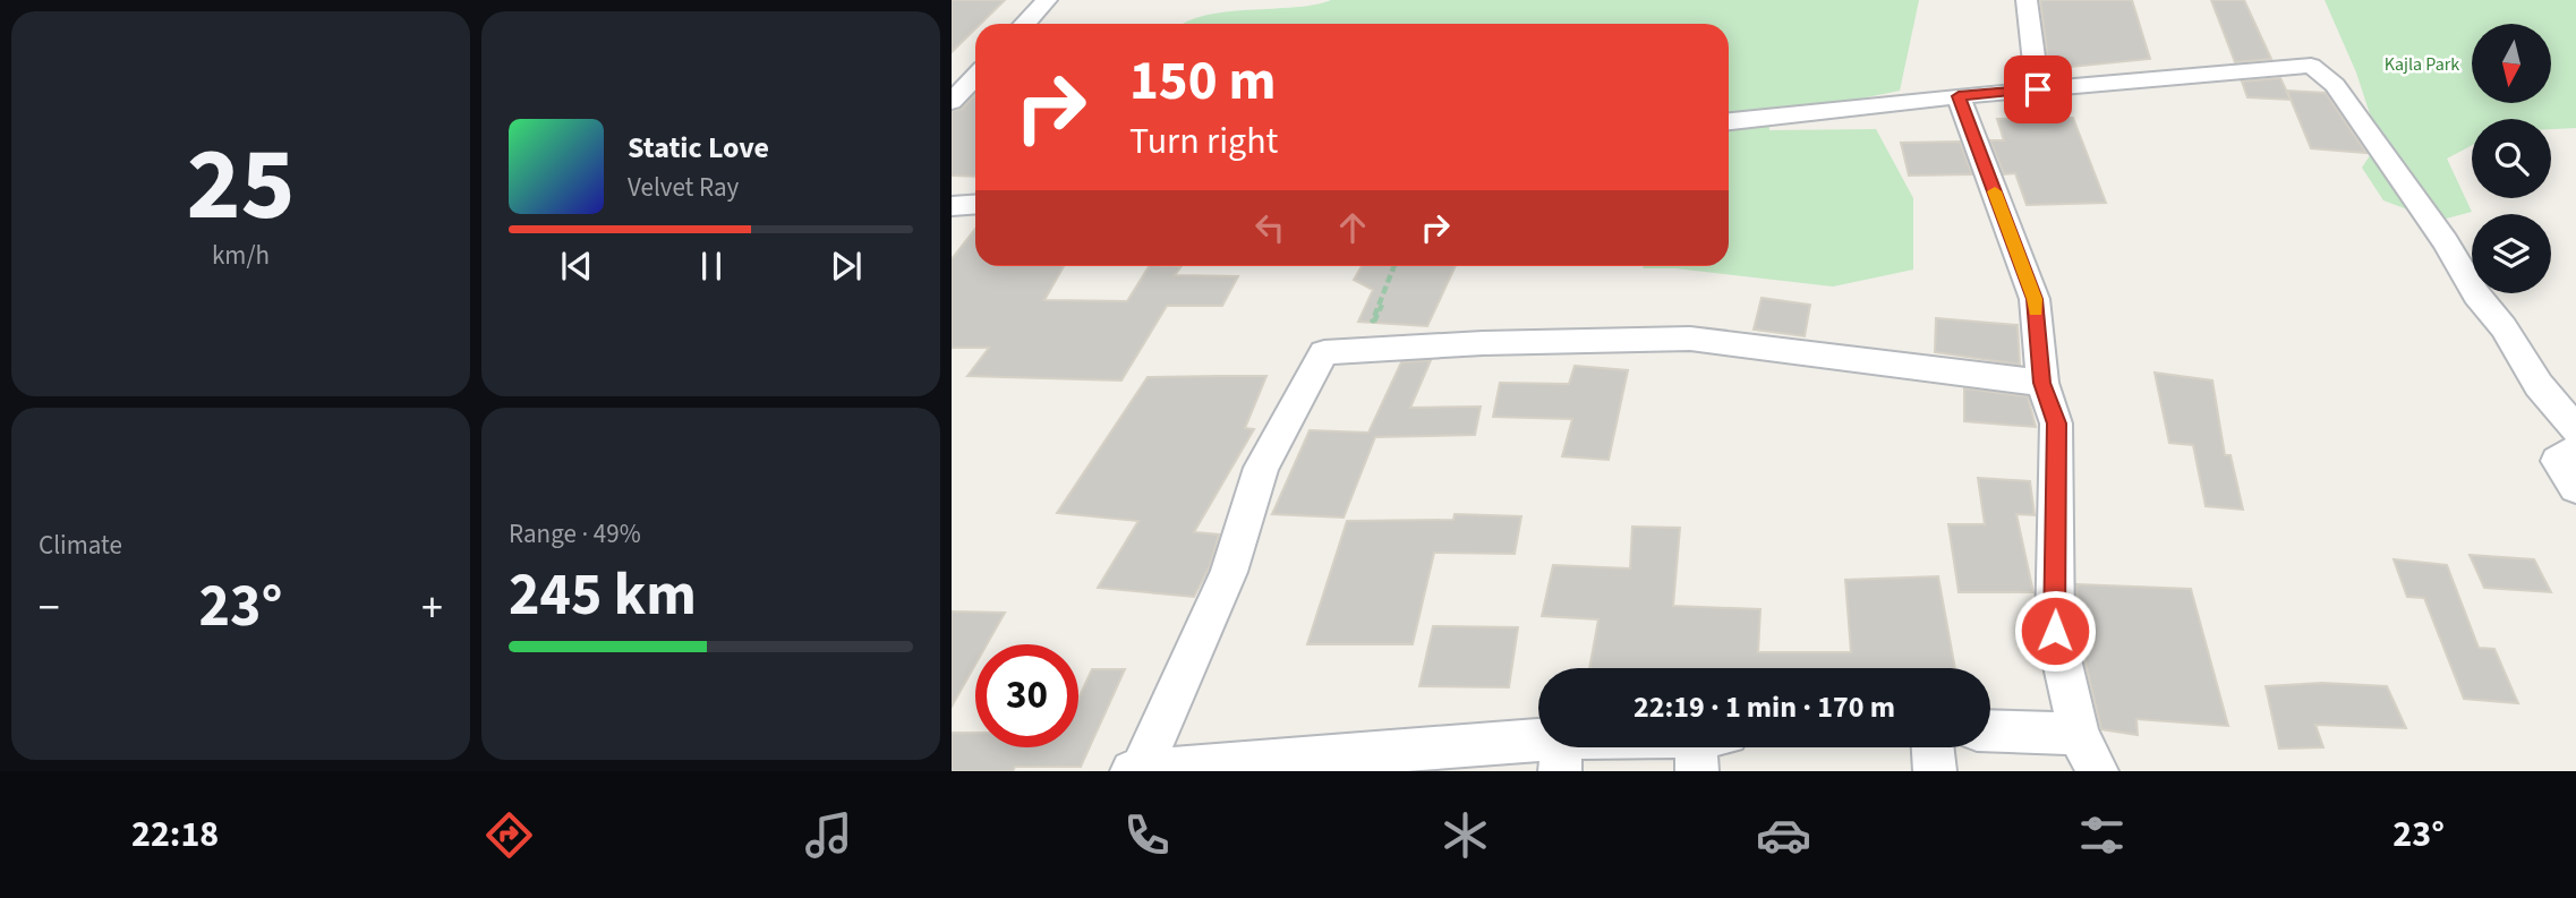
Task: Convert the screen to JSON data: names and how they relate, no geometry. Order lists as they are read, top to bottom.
{
  "parks": ["Kajla Park"],
  "north": "bottom",
  "page": {
    "tile": [
      ["25", "km/h"],
      "Climate",
      ["Range · 49%", "245 km"]
    ],
    "turn": ["150 m", "Turn right"],
    "song": ["Static Love", "Velvet Ray"],
    "heat": ["−", "23°", "+"],
    "limit": "30",
    "trip": "22:19 · 1 min · 170 m",
    "tabs": ["22:18", "23°"]
  }
}
